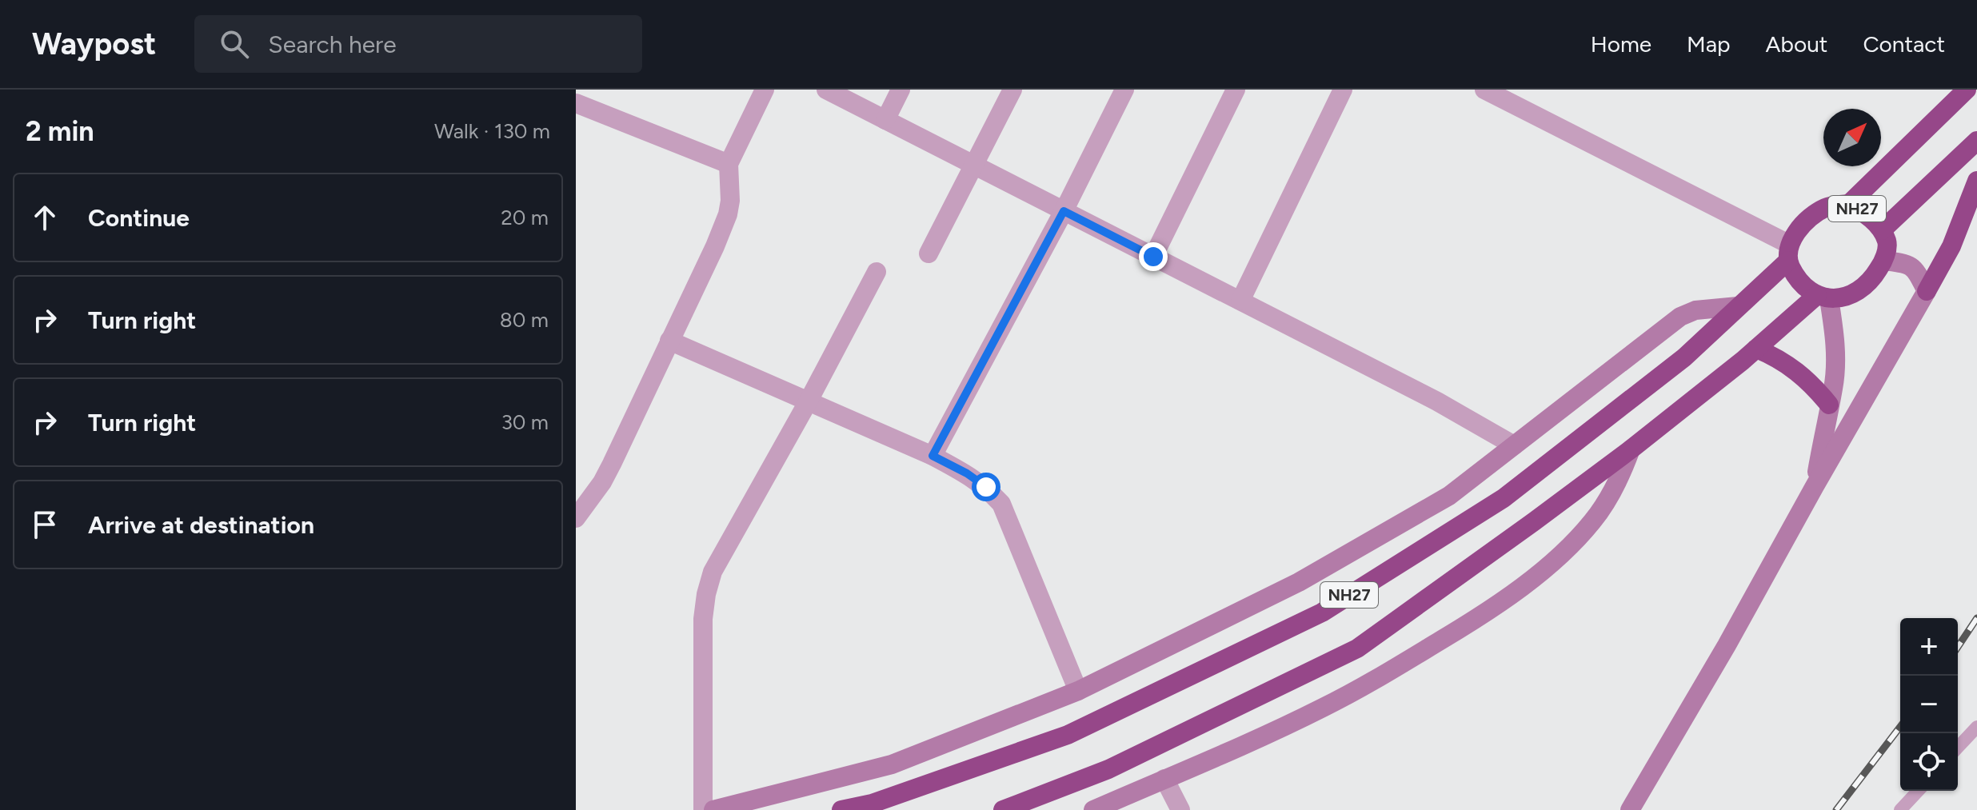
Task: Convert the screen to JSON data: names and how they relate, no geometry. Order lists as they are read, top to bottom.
{
  "streets": {
    "highway": ["NH27"]
  },
  "north": "top right",
  "page": {
    "header": "Waypost",
    "search": "Search here",
    "nav": [
      "Home",
      "Map",
      "About",
      "Contact"
    ],
    "heading": ["2 min", "Walk · 130 m"],
    "list": [
      ["Continue", "20 m"],
      ["Turn right", "80 m"],
      ["Turn right", "30 m"],
      "Arrive at destination"
    ],
    "map_buttons": ["+", "−"]
  }
}
